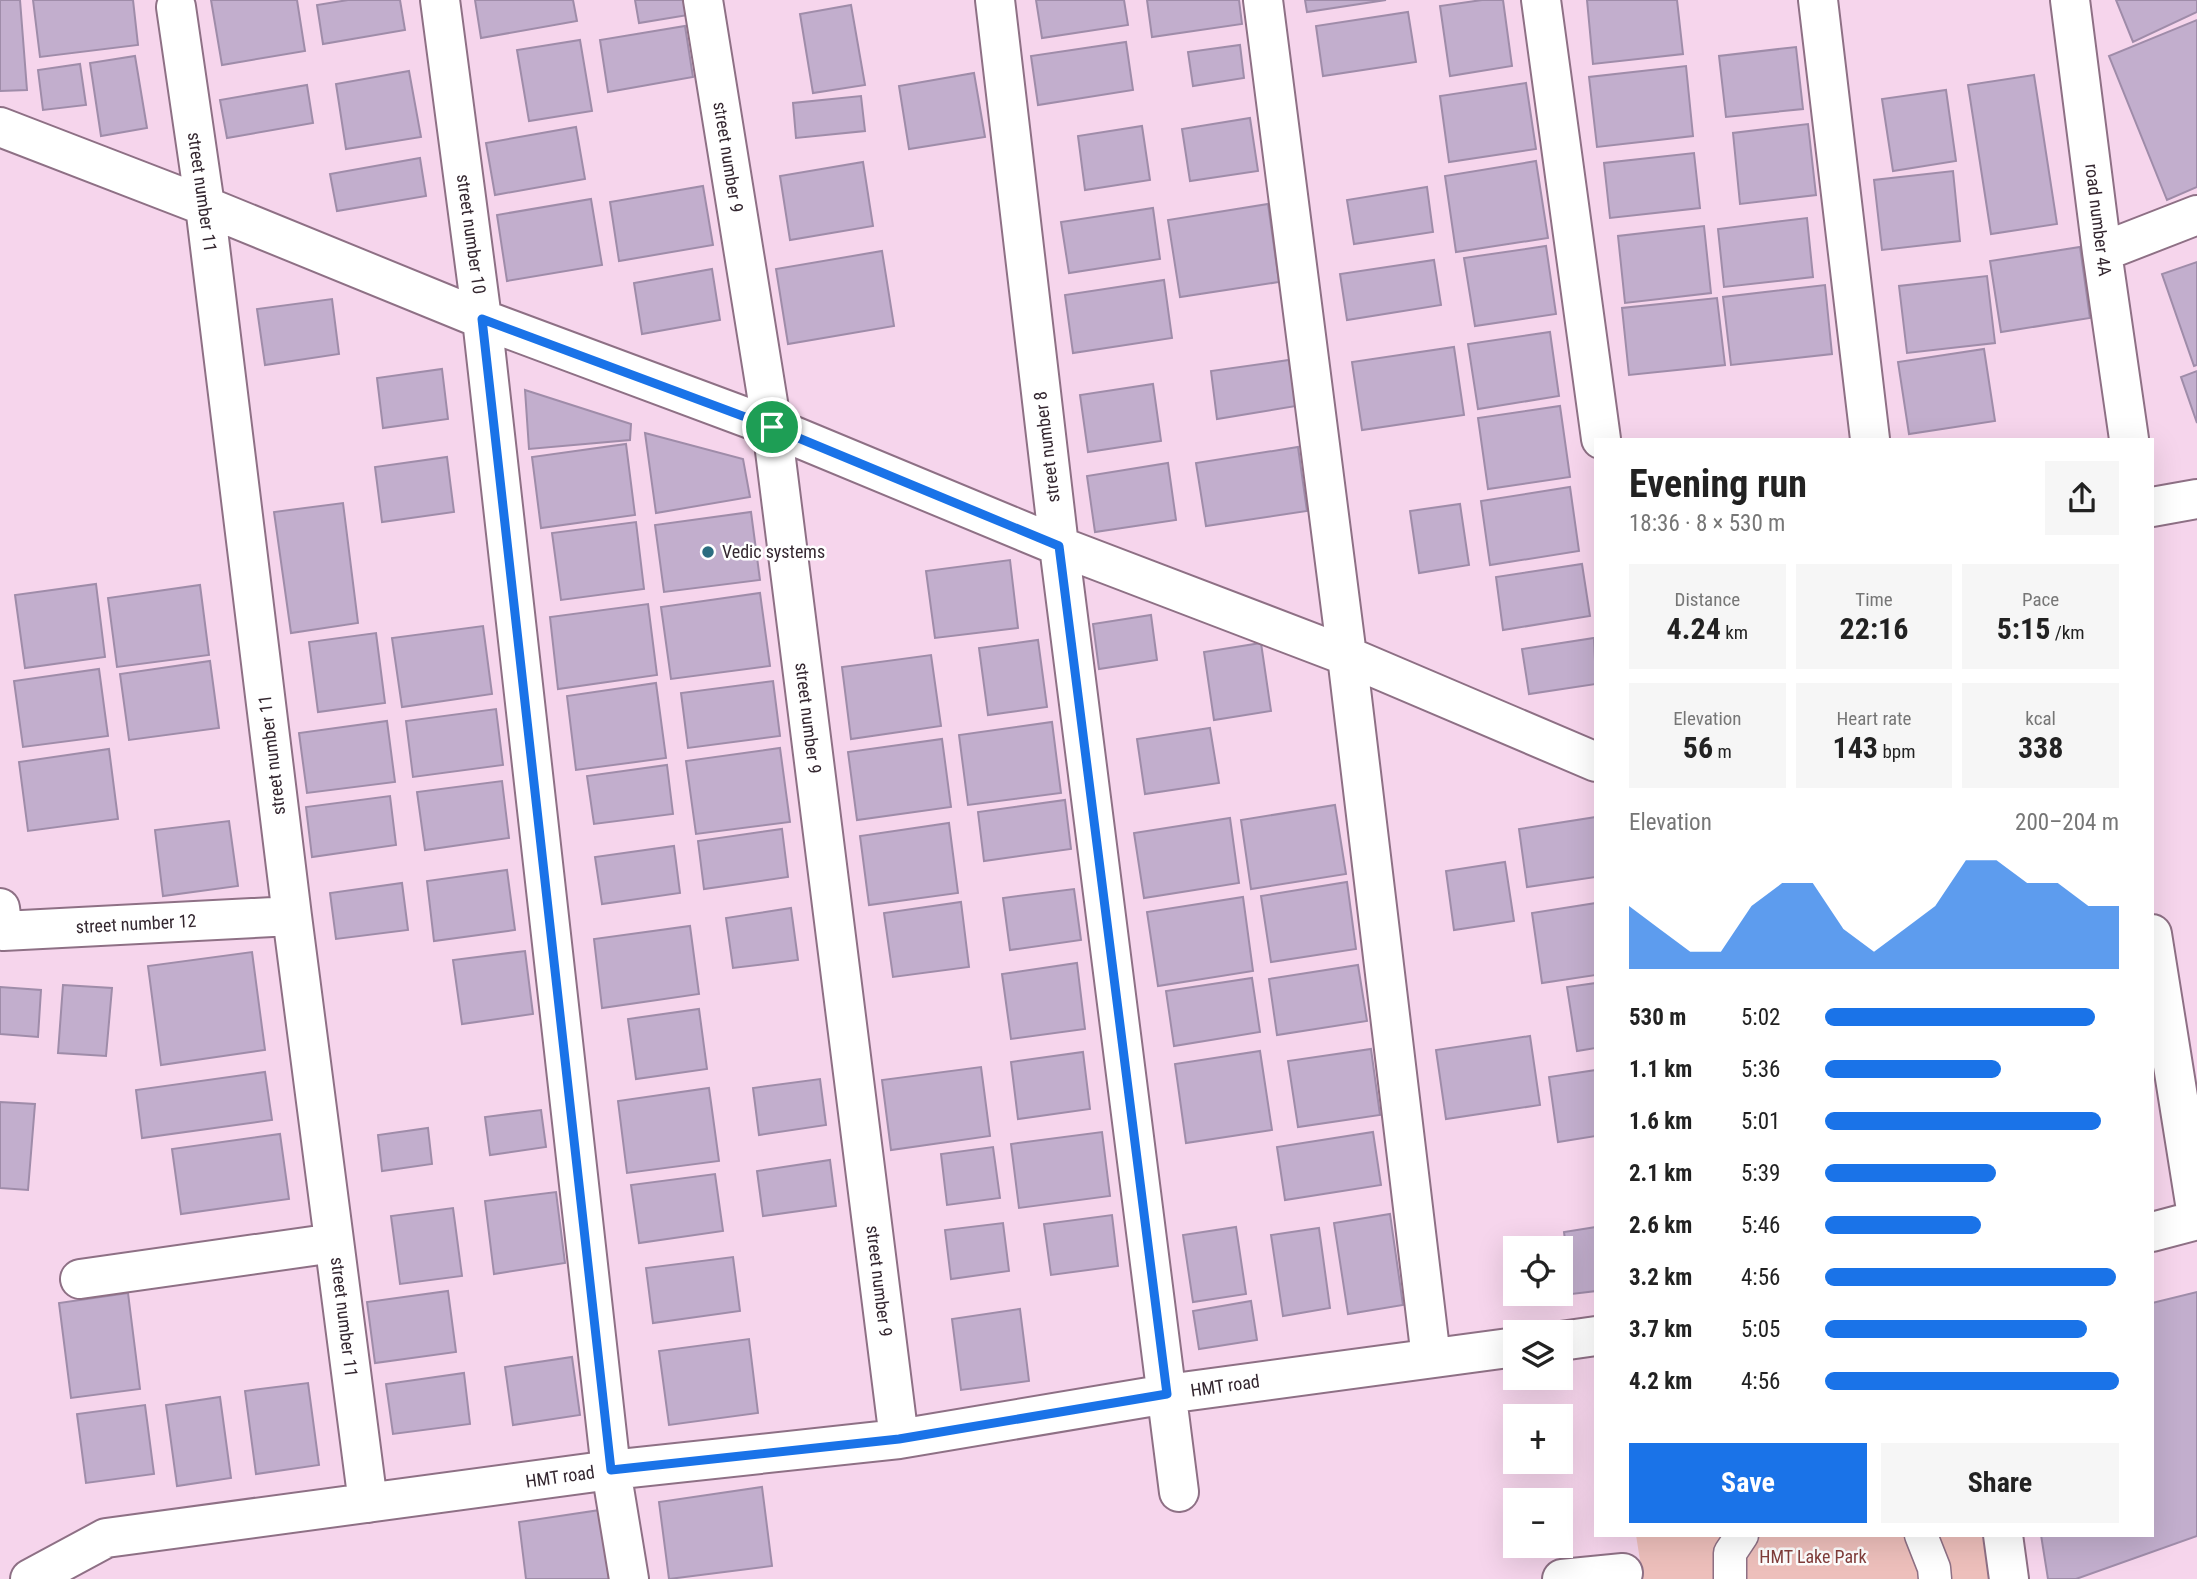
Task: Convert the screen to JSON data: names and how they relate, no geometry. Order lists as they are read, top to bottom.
{
  "streets": {
    "street": [
      "street number 9",
      "street number 11",
      "road number 4A",
      "street number 10",
      "street number 8",
      "street number 12",
      "HMT road"
    ]
  },
  "crossings": [
    ["street number 9", "HMT road"],
    ["street number 11", "street number 12"],
    ["street number 11", "HMT road"],
    ["street number 10", "HMT road"],
    ["street number 8", "HMT road"]
  ],
  "parks": ["HMT Lake Park"],
  "places": ["Vedic systems"],
  "page": {
    "heading": ["Evening run", "18:36 · 8 × 530 m"],
    "stats": [
      ["Distance", "4.24 km"],
      ["Time", "22:16"],
      ["Pace", "5:15 /km"],
      ["Elevation", "56 m"],
      ["Heart rate", "143 bpm"],
      ["kcal", "338"]
    ],
    "chart": ["Elevation", "200–204 m"],
    "list": [
      {
        "name": "530 m",
        "note": "5:02"
      },
      {
        "name": "1.1 km",
        "note": "5:36"
      },
      {
        "name": "1.6 km",
        "note": "5:01"
      },
      {
        "name": "2.1 km",
        "note": "5:39"
      },
      {
        "name": "2.6 km",
        "note": "5:46"
      },
      {
        "name": "3.2 km",
        "note": "4:56"
      },
      {
        "name": "3.7 km",
        "note": "5:05"
      },
      {
        "name": "4.2 km",
        "note": "4:56"
      }
    ],
    "map_buttons": ["+", "−"],
    "buttons": ["Save", "Share"]
  }
}
